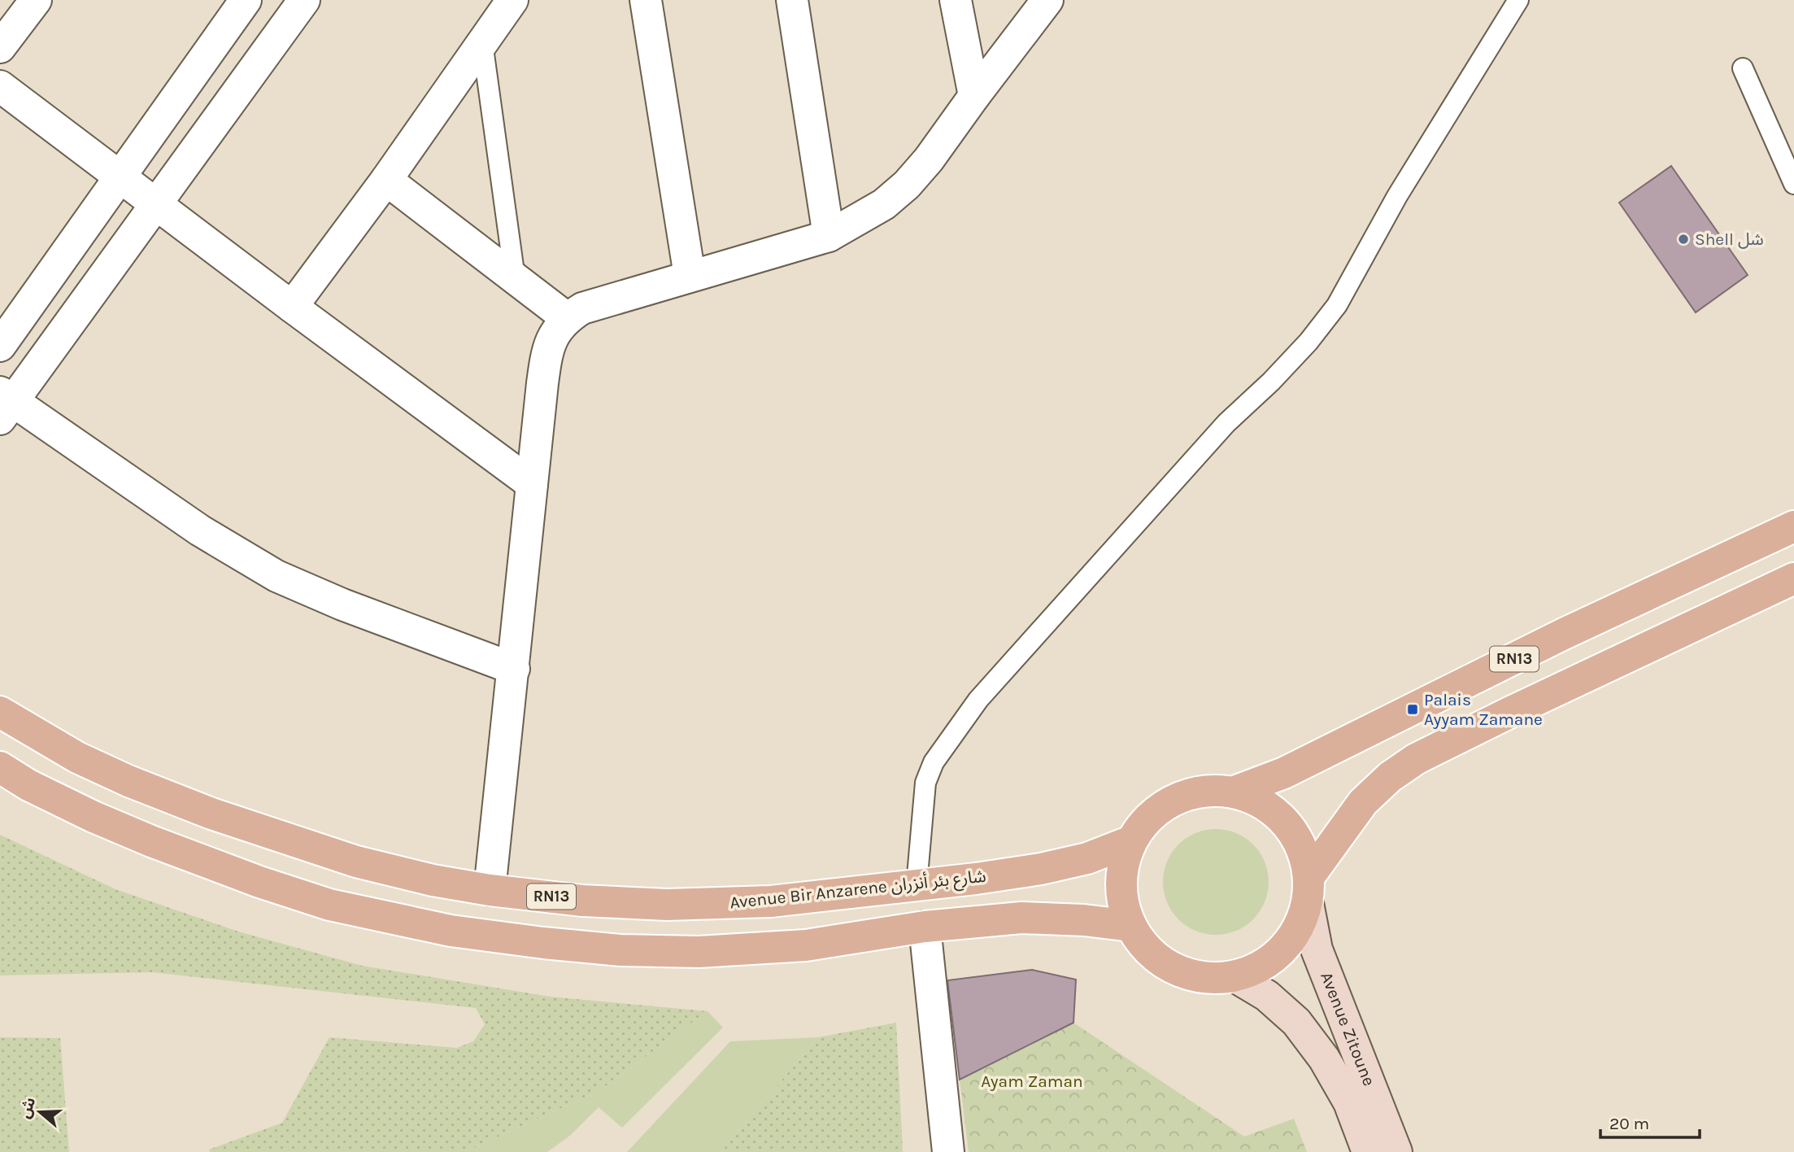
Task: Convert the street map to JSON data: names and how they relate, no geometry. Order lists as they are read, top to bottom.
{
  "streets": {
    "main road": ["RN13", "Avenue Bir Anzarene شارع بئر أنزران", "Avenue Zitoune"]
  },
  "crossings": [
    ["RN13", "Avenue Bir Anzarene شارع بئر أنزران"],
    ["RN13", "Avenue Zitoune"],
    ["Avenue Bir Anzarene شارع بئر أنزران", "Avenue Zitoune"]
  ],
  "parks": ["Ayam Zaman"],
  "places": {
    "other": ["Shell شل"],
    "transit": ["Palais Ayyam Zamane"]
  },
  "scale_bar": "20 m",
  "north": "left"
}
